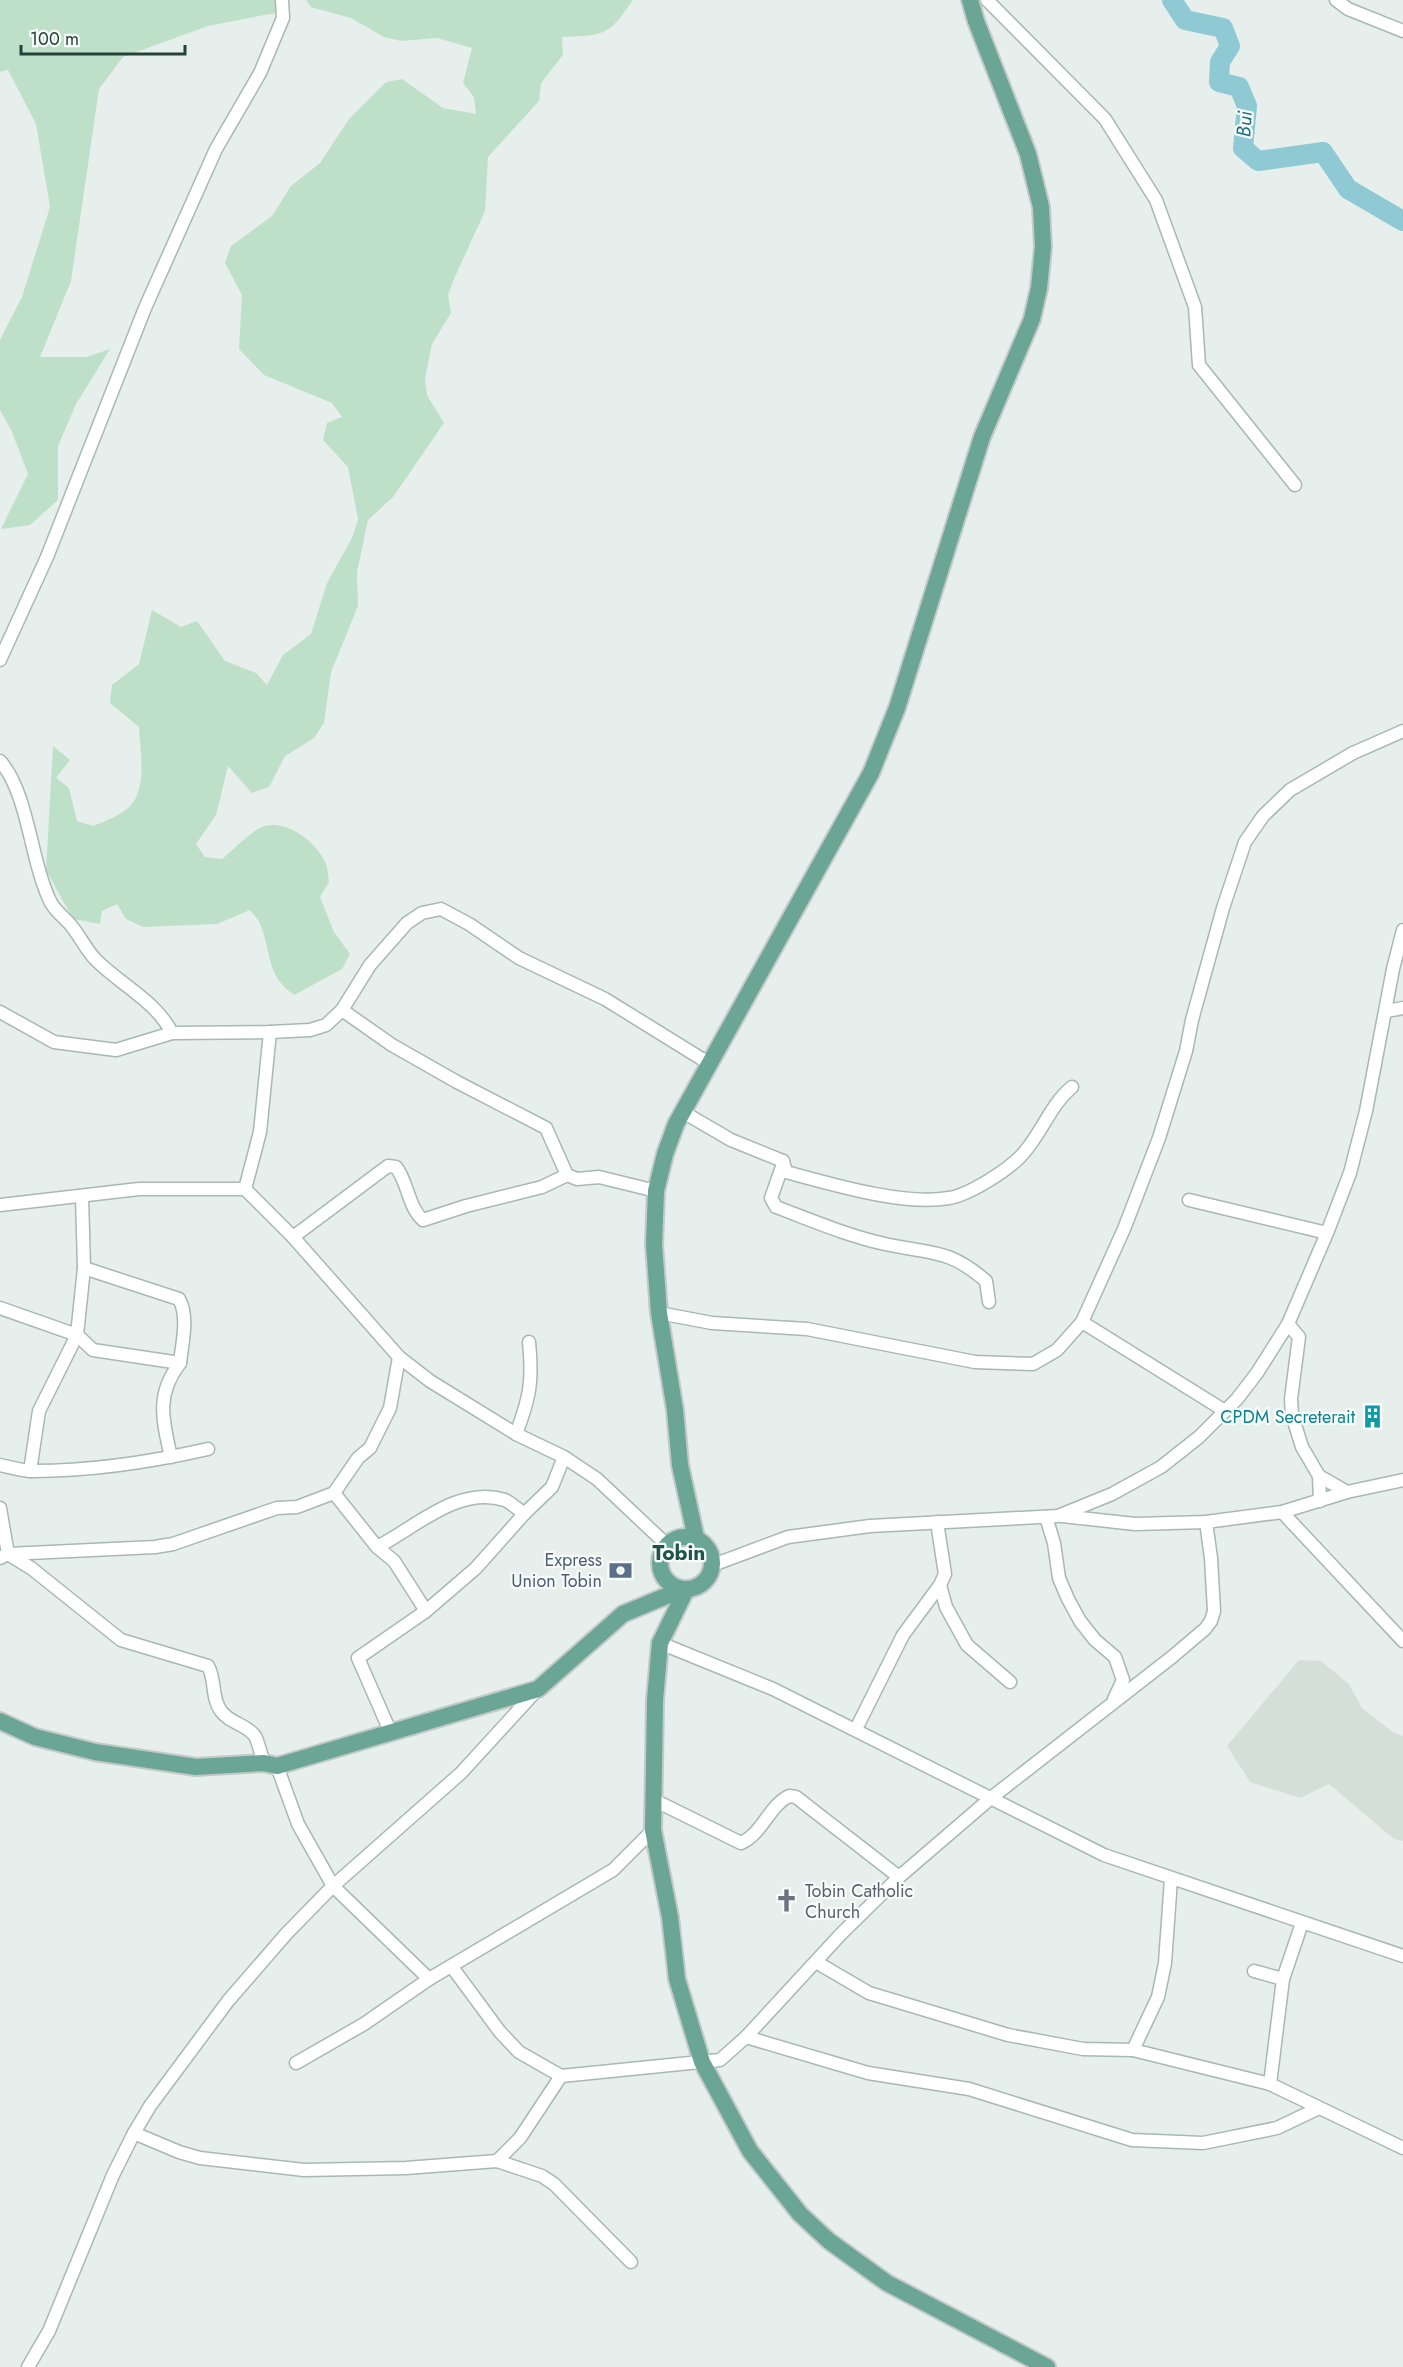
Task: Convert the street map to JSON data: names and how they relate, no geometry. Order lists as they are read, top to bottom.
{
  "districts": ["Tobin"],
  "water": ["Bui"],
  "places": {
    "building": ["CPDM Secreterait"],
    "bank": ["Express Union Tobin"],
    "church": ["Tobin Catholic Church"]
  },
  "scale_bar": "100 m"
}
